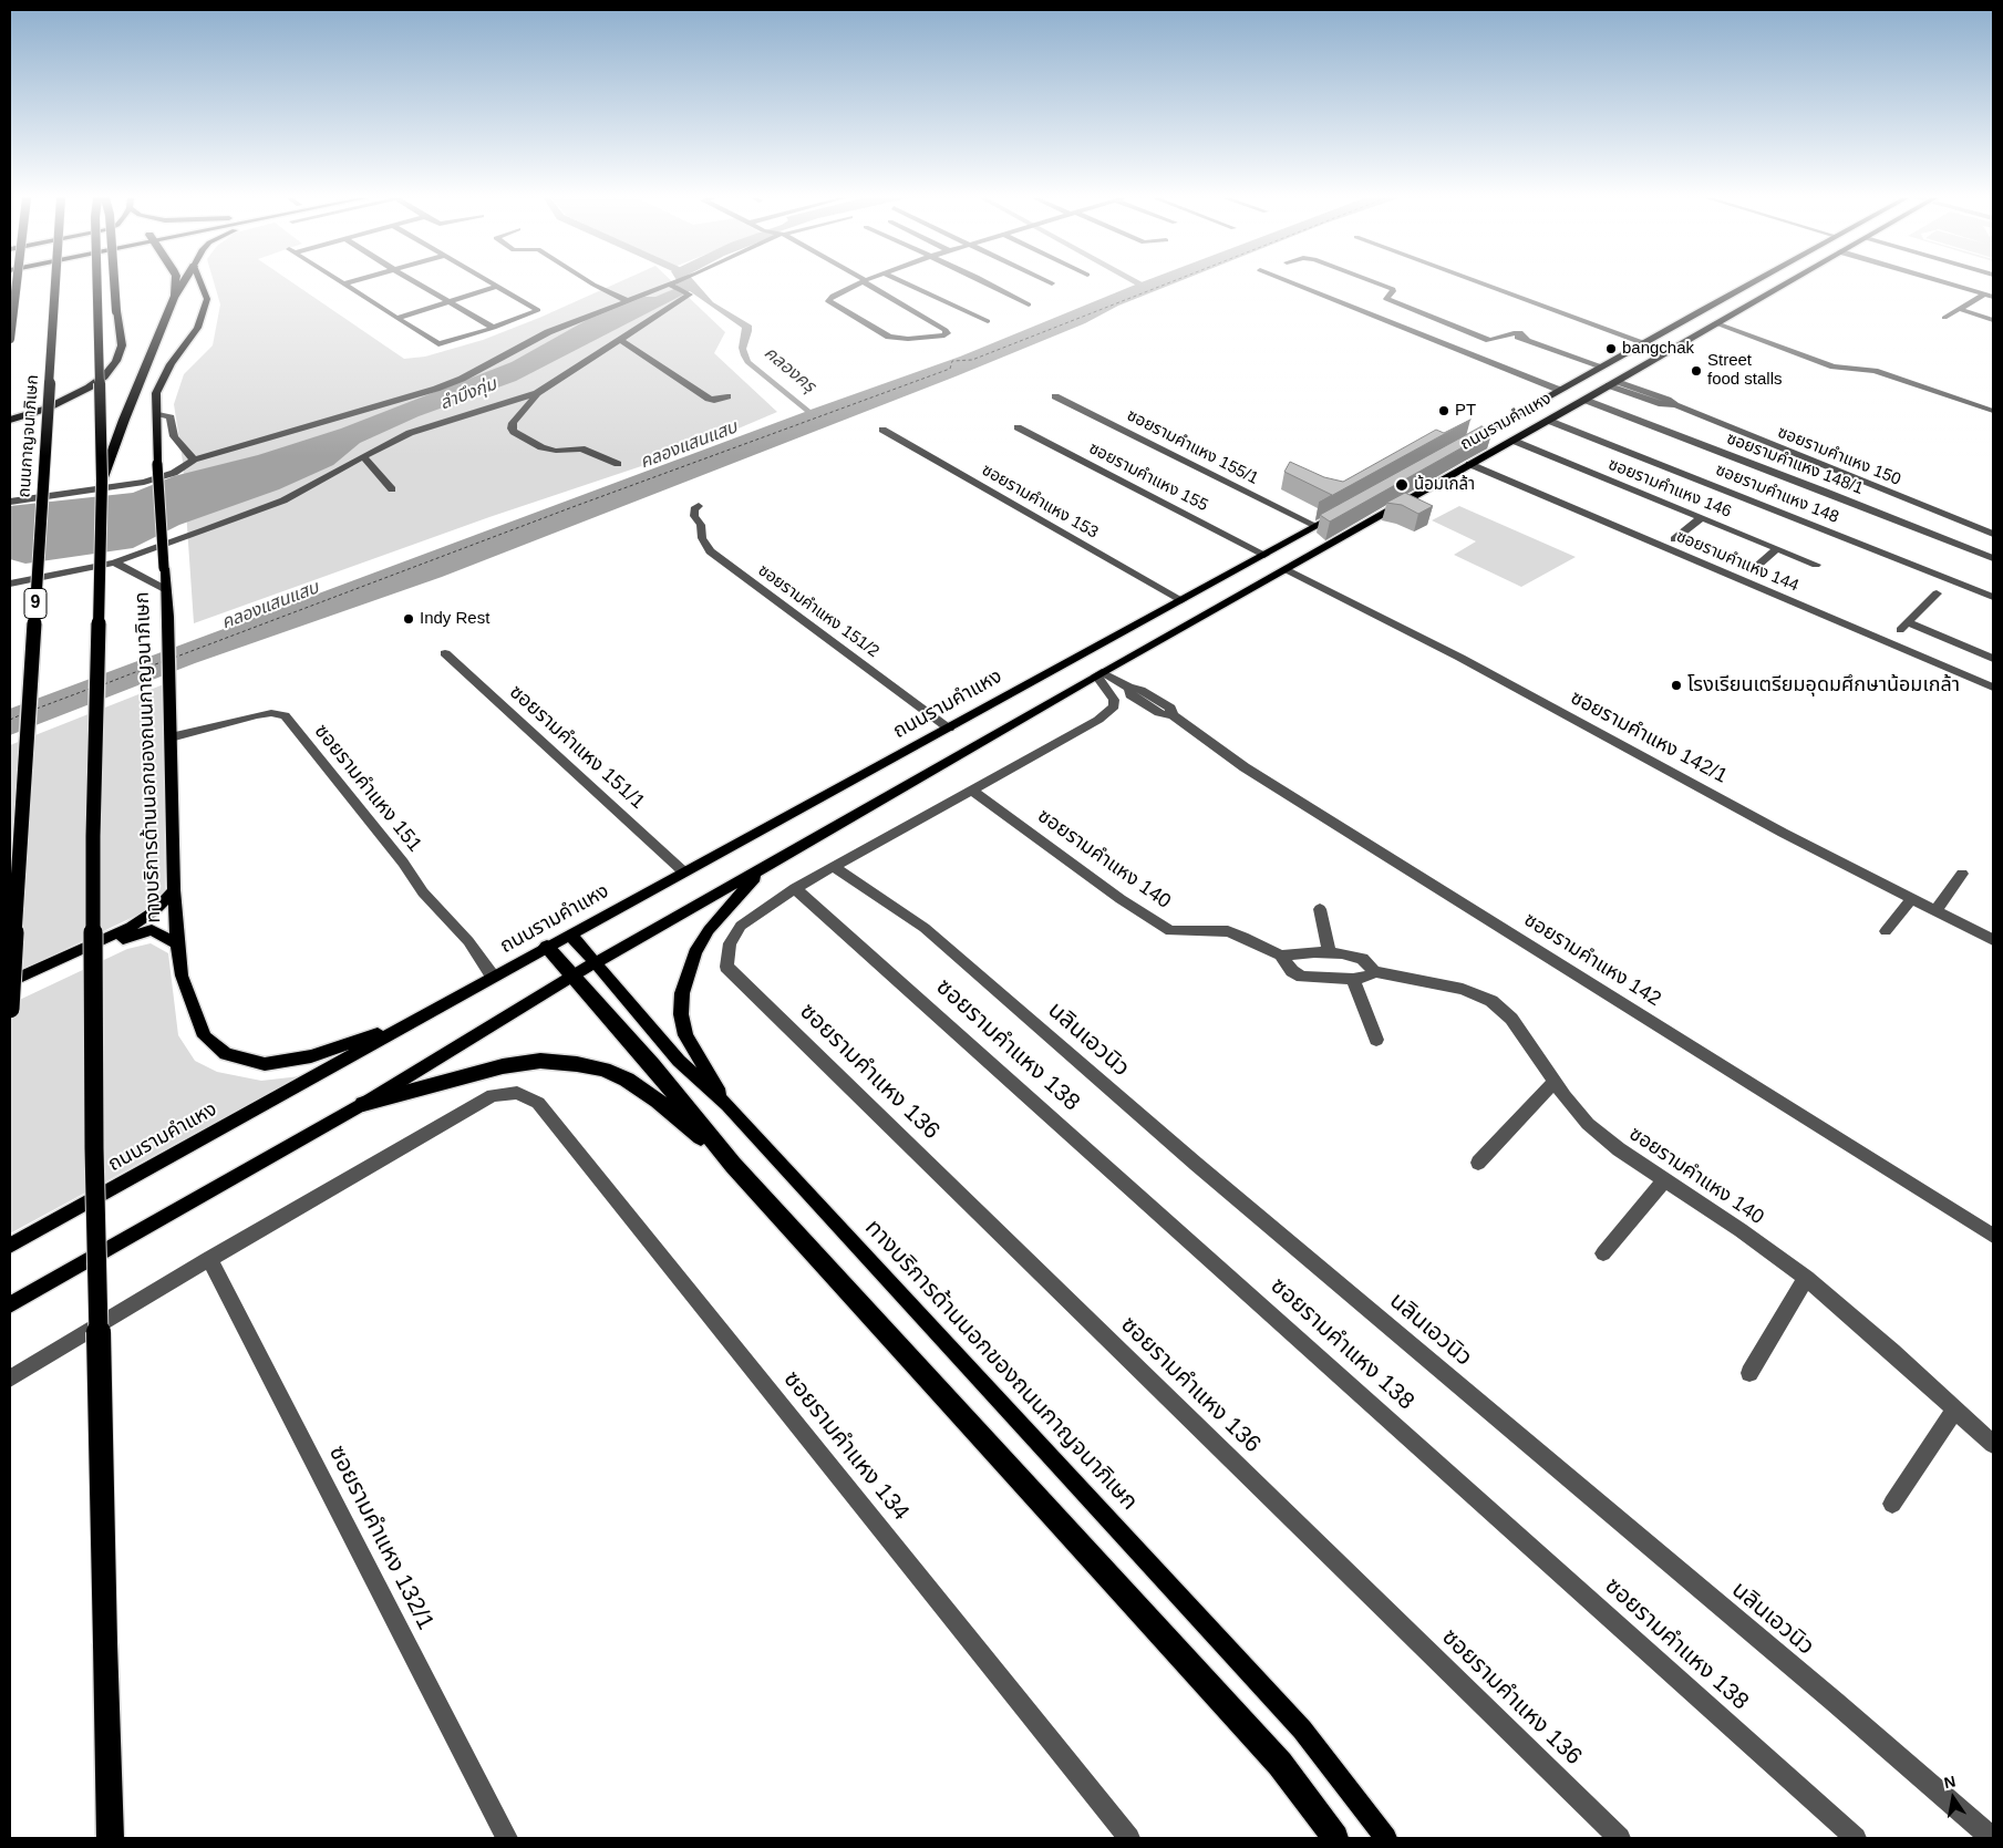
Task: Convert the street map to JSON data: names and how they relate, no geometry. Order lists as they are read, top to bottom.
{
  "streets": {
    "highway": ["ถนนกาญจนาภิเษก", "9"],
    "main road": ["ถนนรามคำแหง", "ทางบริการด้านนอกของถนนกาญจนาภิเษก"],
    "street": [
      "ซอยรามคำแหง 155/1",
      "ซอยรามคำแหง 150",
      "ซอยรามคำแหง 148/1",
      "ซอยรามคำแหง 155",
      "ซอยรามคำแหง 146",
      "ซอยรามคำแหง 148",
      "ซอยรามคำแหง 153",
      "ซอยรามคำแหง 144",
      "ซอยรามคำแหง 151/2",
      "ซอยรามคำแหง 142/1",
      "ซอยรามคำแหง 151/1",
      "ซอยรามคำแหง 151",
      "ซอยรามคำแหง 140",
      "ซอยรามคำแหง 142",
      "นลินเอวนิว",
      "ซอยรามคำแหง 138",
      "ซอยรามคำแหง 136",
      "ซอยรามคำแหง 134",
      "ซอยรามคำแหง 132/1"
    ]
  },
  "crossings": [
    ["ถนนรามคำแหง", "ซอยรามคำแหง 155/1"],
    ["ถนนรามคำแหง", "ซอยรามคำแหง 150"],
    ["ถนนรามคำแหง", "ซอยรามคำแหง 148/1"],
    ["ถนนรามคำแหง", "ซอยรามคำแหง 155"],
    ["ถนนรามคำแหง", "ซอยรามคำแหง 146"],
    ["ถนนรามคำแหง", "ซอยรามคำแหง 148"],
    ["ถนนรามคำแหง", "ซอยรามคำแหง 153"],
    ["ถนนรามคำแหง", "ซอยรามคำแหง 144"],
    ["ถนนรามคำแหง", "ซอยรามคำแหง 151/2"],
    ["ถนนรามคำแหง", "ซอยรามคำแหง 142/1"],
    ["ถนนรามคำแหง", "ซอยรามคำแหง 151/1"],
    ["ถนนรามคำแหง", "ทางบริการด้านนอกของถนนกาญจนาภิเษก"],
    ["ถนนรามคำแหง", "ซอยรามคำแหง 151"],
    ["ถนนรามคำแหง", "ซอยรามคำแหง 142"],
    ["ทางบริการด้านนอกของถนนกาญจนาภิเษก", "ซอยรามคำแหง 151"],
    ["ซอยรามคำแหง 138", "ซอยรามคำแหง 136"],
    ["ซอยรามคำแหง 134", "ซอยรามคำแหง 132/1"]
  ],
  "water": ["คลองครุ", "ลำบึงกุ่ม", "คลองแสนแสบ"],
  "places": [
    "bangchak",
    "Street food stalls",
    "PT",
    "น้อมเกล้า",
    "Indy Rest",
    "โรงเรียนเตรียมอุดมศึกษาน้อมเกล้า"
  ],
  "north": "top"
}
